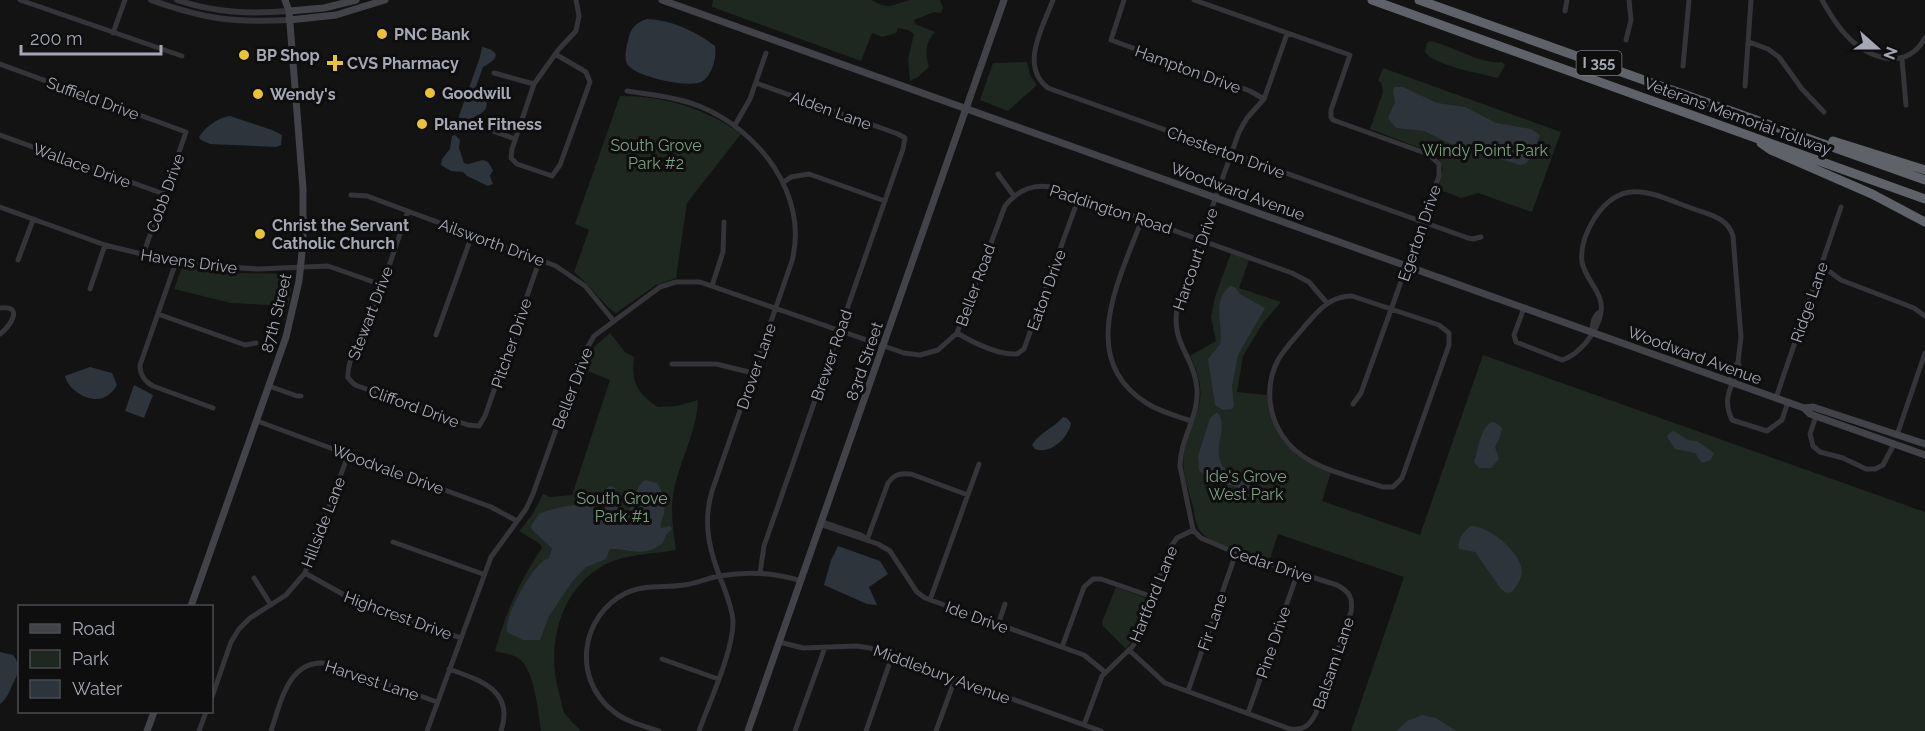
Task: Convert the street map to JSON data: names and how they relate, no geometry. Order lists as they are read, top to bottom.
{
  "streets": {
    "highway": ["I 355", "Veterans Memorial Tollway"],
    "main road": ["Woodward Avenue", "87th Street", "83rd Street"],
    "street": [
      "Hampton Drive",
      "Suffield Drive",
      "Alden Lane",
      "Chesterton Drive",
      "Wallace Drive",
      "Cobb Drive",
      "Paddington Road",
      "Egerton Drive",
      "Ailsworth Drive",
      "Harcourt Drive",
      "Havens Drive",
      "Beller Road",
      "Eaton Drive",
      "Ridge Lane",
      "Stewart Drive",
      "Pitcher Drive",
      "Brewer Road",
      "Drover Lane",
      "Beller Drive",
      "Clifford Drive",
      "Woodvale Drive",
      "Hillside Lane",
      "Cedar Drive",
      "Hartford Lane",
      "Highcrest Drive",
      "Ide Drive",
      "Fir Lane",
      "Pine Drive",
      "Balsam Lane",
      "Middlebury Avenue",
      "Harvest Lane"
    ]
  },
  "crossings": [
    ["Hampton Drive", "Harcourt Drive"],
    ["Suffield Drive", "Cobb Drive"],
    ["Alden Lane", "Brewer Road"],
    ["Chesterton Drive", "Egerton Drive"],
    ["Chesterton Drive", "Harcourt Drive"],
    ["Wallace Drive", "Cobb Drive"],
    ["Woodward Avenue", "Egerton Drive"],
    ["Woodward Avenue", "Harcourt Drive"],
    ["Woodward Avenue", "Ridge Lane"],
    ["Woodward Avenue", "83rd Street"],
    ["Cobb Drive", "Havens Drive"],
    ["Paddington Road", "Egerton Drive"],
    ["Paddington Road", "Harcourt Drive"],
    ["Paddington Road", "Beller Road"],
    ["Paddington Road", "Eaton Drive"],
    ["Egerton Drive", "Harcourt Drive"],
    ["Ailsworth Drive", "Stewart Drive"],
    ["Ailsworth Drive", "Pitcher Drive"],
    ["Ailsworth Drive", "Beller Drive"],
    ["Harcourt Drive", "Cedar Drive"],
    ["Harcourt Drive", "Hartford Lane"],
    ["Havens Drive", "87th Street"],
    ["Havens Drive", "Stewart Drive"],
    ["Beller Road", "Eaton Drive"],
    ["Beller Road", "83rd Street"],
    ["Beller Road", "Beller Drive"],
    ["87th Street", "Woodvale Drive"],
    ["Stewart Drive", "Clifford Drive"],
    ["Pitcher Drive", "Clifford Drive"],
    ["Brewer Road", "Beller Drive"],
    ["83rd Street", "Beller Drive"],
    ["83rd Street", "Ide Drive"],
    ["83rd Street", "Middlebury Avenue"],
    ["Drover Lane", "Beller Drive"],
    ["Beller Drive", "Woodvale Drive"],
    ["Beller Drive", "Highcrest Drive"],
    ["Beller Drive", "Harvest Lane"],
    ["Woodvale Drive", "Hillside Lane"],
    ["Hillside Lane", "Highcrest Drive"],
    ["Cedar Drive", "Hartford Lane"],
    ["Cedar Drive", "Fir Lane"],
    ["Cedar Drive", "Pine Drive"],
    ["Cedar Drive", "Balsam Lane"],
    ["Hartford Lane", "Ide Drive"],
    ["Hartford Lane", "Middlebury Avenue"],
    ["Pine Drive", "Balsam Lane"]
  ],
  "parks": [
    "South Grove Park #2",
    "Windy Point Park",
    "Ide's Grove West Park",
    "South Grove Park #1"
  ],
  "places": {
    "other": [
      "PNC Bank",
      "BP Shop",
      "Goodwill",
      "Wendy's",
      "Planet Fitness",
      "Christ the Servant Catholic Church"
    ],
    "health": ["CVS Pharmacy"]
  },
  "legend": ["Road", "Park", "Water"],
  "scale_bar": "200 m",
  "north": "right"
}
